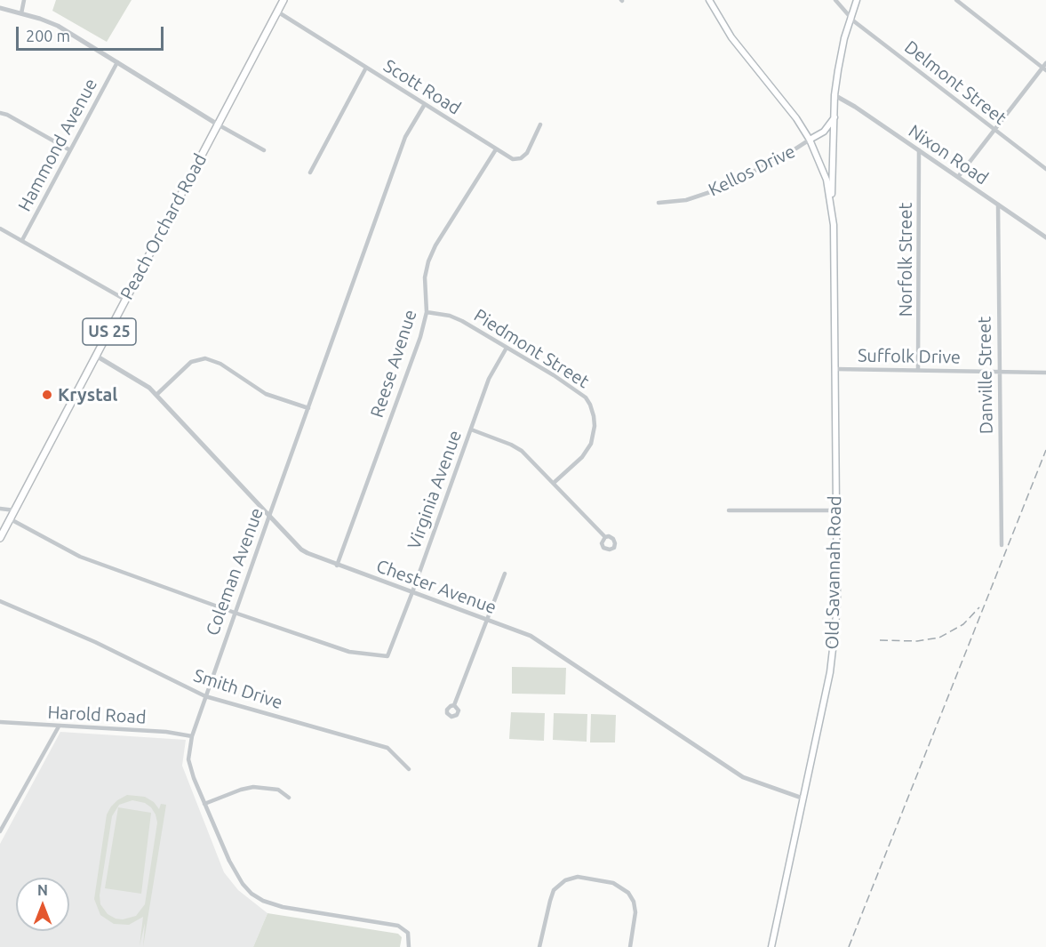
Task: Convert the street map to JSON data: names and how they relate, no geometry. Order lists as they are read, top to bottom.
{
  "streets": {
    "main road": [
      "Kellos Drive",
      "Peach Orchard Road",
      "US 25",
      "Old Savannah Road"
    ],
    "street": [
      "Delmont Street",
      "Scott Road",
      "Hammond Avenue",
      "Nixon Road",
      "Norfolk Street",
      "Piedmont Street",
      "Suffolk Drive",
      "Reese Avenue",
      "Danville Street",
      "Virginia Avenue",
      "Coleman Avenue",
      "Chester Avenue",
      "Smith Drive",
      "Harold Road"
    ]
  },
  "crossings": [
    ["Scott Road", "Peach Orchard Road"],
    ["Scott Road", "Reese Avenue"],
    ["Scott Road", "Coleman Avenue"],
    ["Nixon Road", "Norfolk Street"],
    ["Nixon Road", "Danville Street"],
    ["Peach Orchard Road", "Virginia Avenue"],
    ["Peach Orchard Road", "Chester Avenue"],
    ["Norfolk Street", "Suffolk Drive"],
    ["Piedmont Street", "Reese Avenue"],
    ["Piedmont Street", "Virginia Avenue"],
    ["Suffolk Drive", "Danville Street"],
    ["Suffolk Drive", "Old Savannah Road"],
    ["Reese Avenue", "Chester Avenue"],
    ["Virginia Avenue", "Coleman Avenue"],
    ["Virginia Avenue", "Chester Avenue"],
    ["Coleman Avenue", "Chester Avenue"],
    ["Coleman Avenue", "Smith Drive"],
    ["Coleman Avenue", "Harold Road"],
    ["Old Savannah Road", "Chester Avenue"]
  ],
  "places": ["Krystal"],
  "scale_bar": "200 m",
  "north": "top"
}
